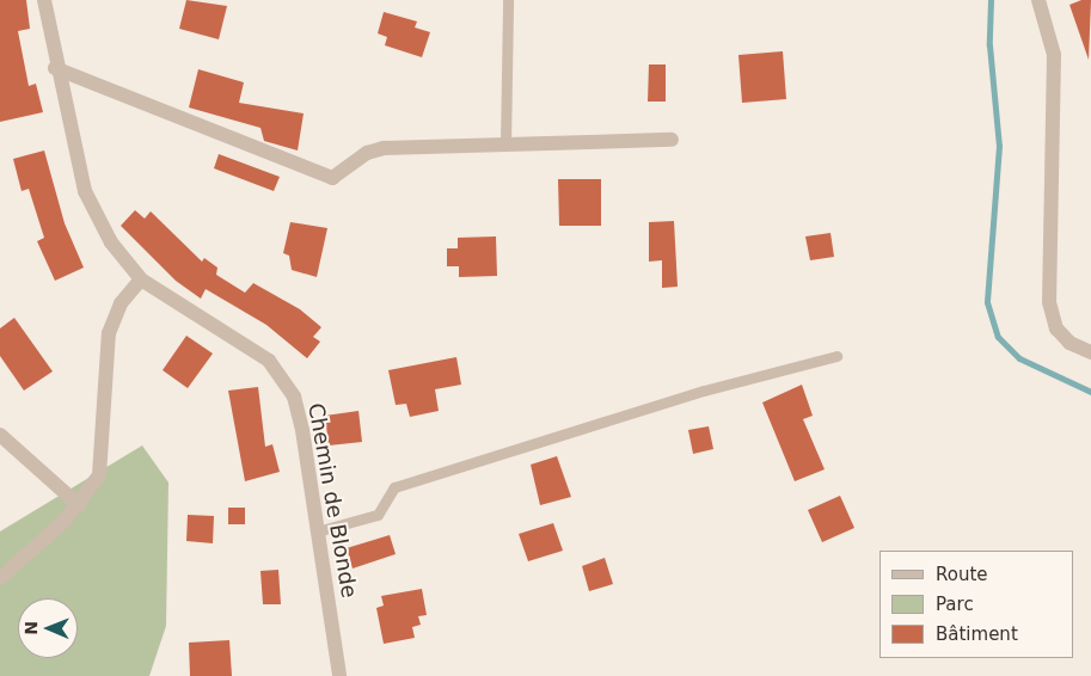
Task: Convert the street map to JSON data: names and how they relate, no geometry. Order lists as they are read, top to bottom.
{
  "streets": {
    "street": ["Chemin de Blonde"]
  },
  "legend": ["Route", "Parc", "Bâtiment"],
  "north": "left"
}
